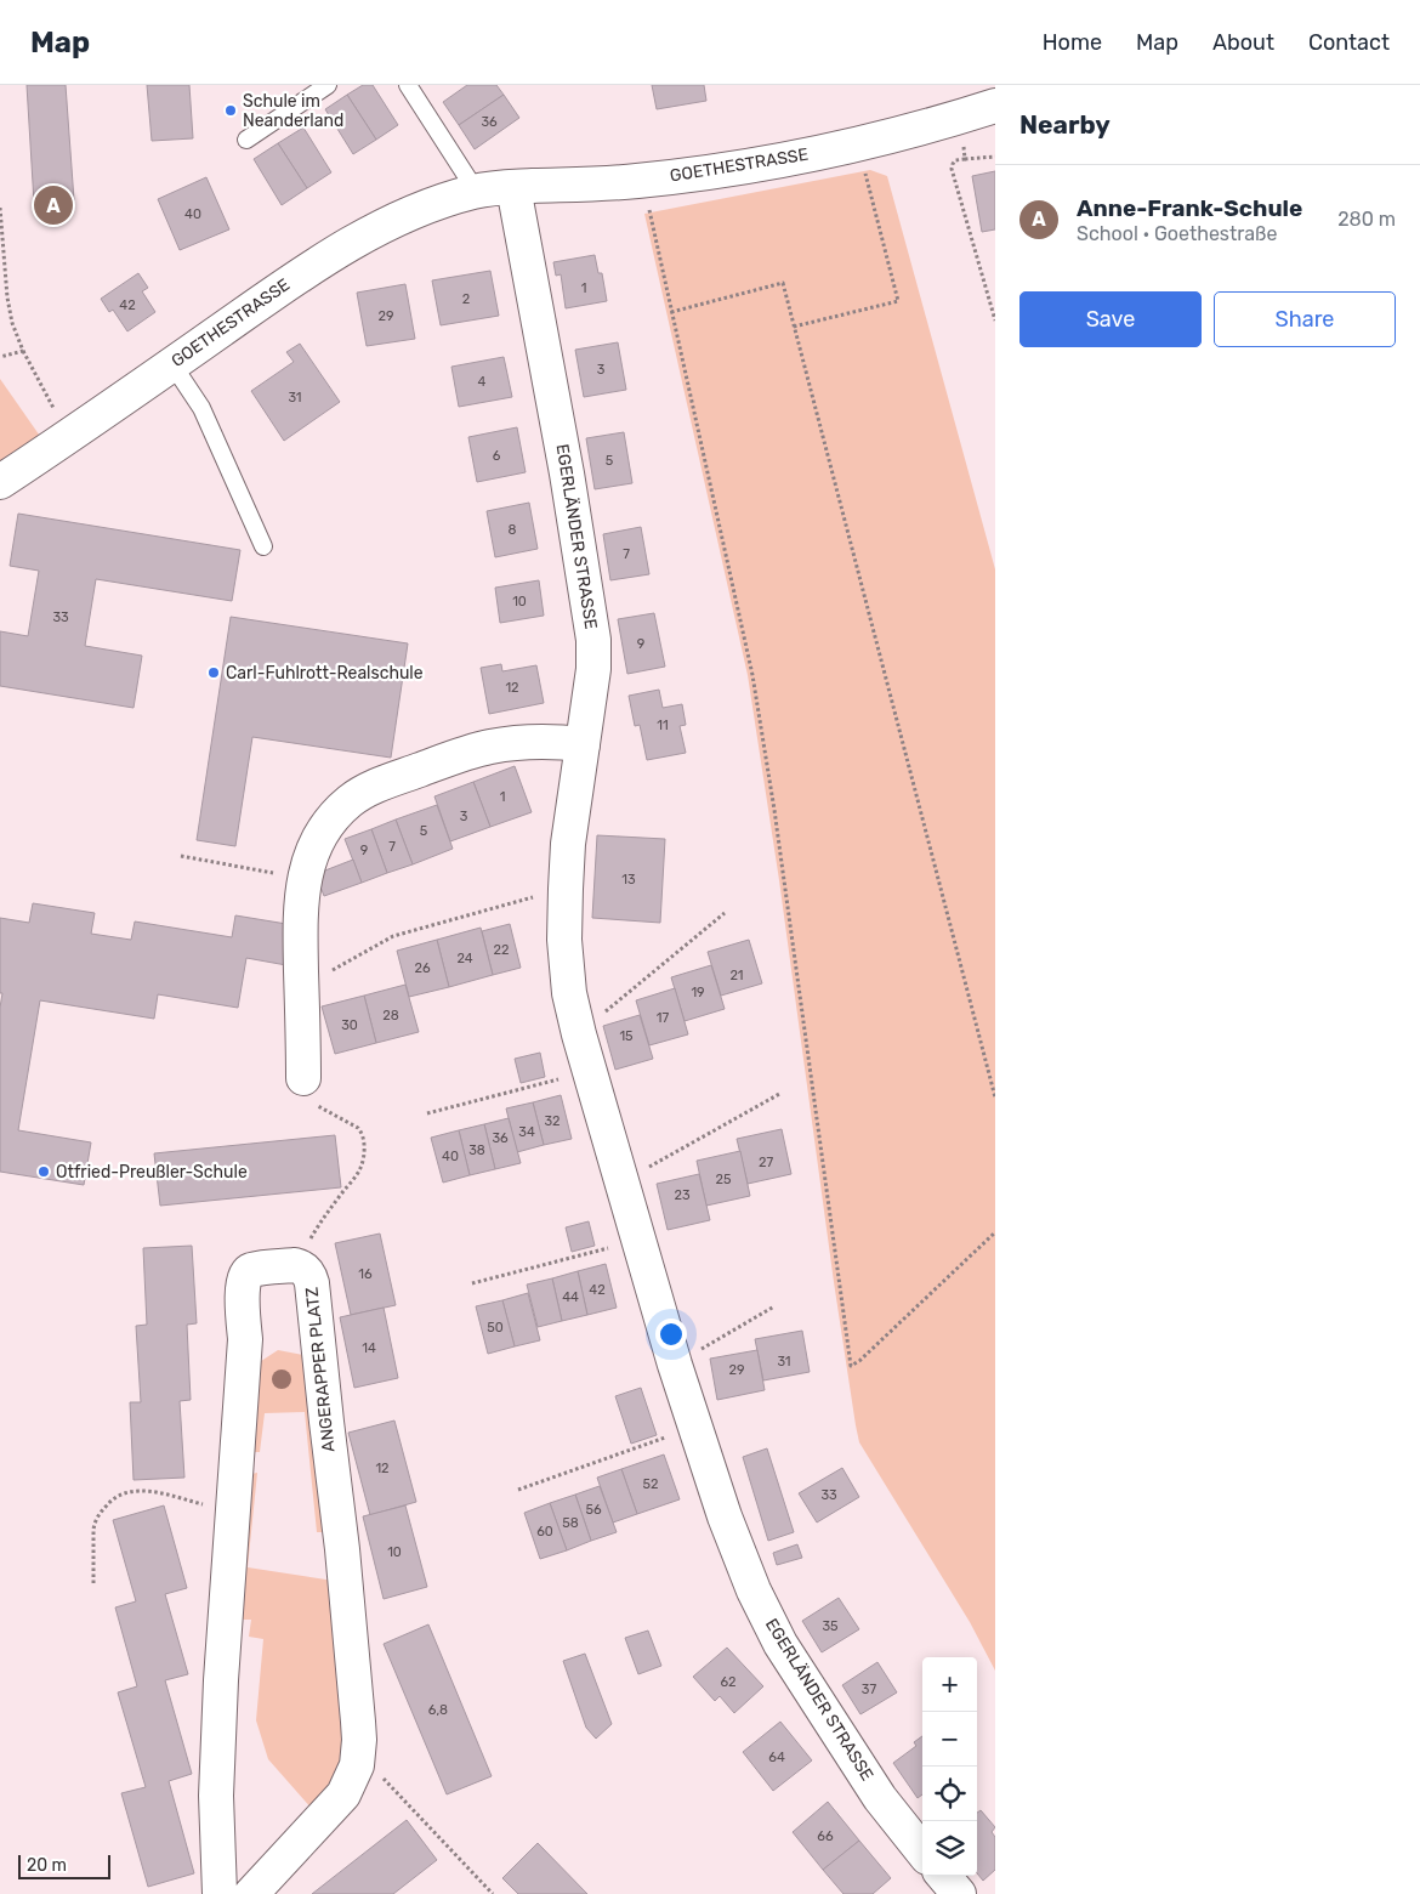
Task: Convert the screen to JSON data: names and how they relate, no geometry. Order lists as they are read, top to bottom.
{
  "streets": {
    "street": ["GOETHESTRASSE", "EGERLÄNDER STRASSE", "ANGERAPPER PLATZ"]
  },
  "crossings": [
    ["GOETHESTRASSE", "EGERLÄNDER STRASSE"]
  ],
  "places": ["Schule im Neanderland", "Carl-Fuhlrott-Realschule", "Otfried-Preußler-Schule"],
  "house_numbers": [
    "36",
    "40",
    "1",
    "2",
    "42",
    "29",
    "3",
    "4",
    "31",
    "6",
    "5",
    "8",
    "7",
    "10",
    "33",
    "9",
    "12",
    "11",
    "1",
    "3",
    "5",
    "7",
    "9",
    "13",
    "22",
    "24",
    "26",
    "21",
    "19",
    "28",
    "17",
    "30",
    "15",
    "32",
    "34",
    "36",
    "38",
    "40",
    "27",
    "25",
    "23",
    "16",
    "42",
    "44",
    "50",
    "14",
    "31",
    "29",
    "12",
    "52",
    "33",
    "56",
    "58",
    "60",
    "10",
    "35",
    "62",
    "37",
    "6,8",
    "64",
    "66"
  ],
  "scale_bar": "20 m",
  "page": {
    "header": "Map",
    "nav": [
      "Home",
      "Map",
      "About",
      "Contact"
    ],
    "heading": "Nearby",
    "list": [
      {
        "mark": "A",
        "name": "Anne-Frank-Schule",
        "note": "School · Goethestraße",
        "value": "280 m"
      }
    ],
    "pins": "A",
    "buttons": ["Save", "Share"],
    "map_buttons": ["+", "−"],
    "scale": "20 m"
  }
}
